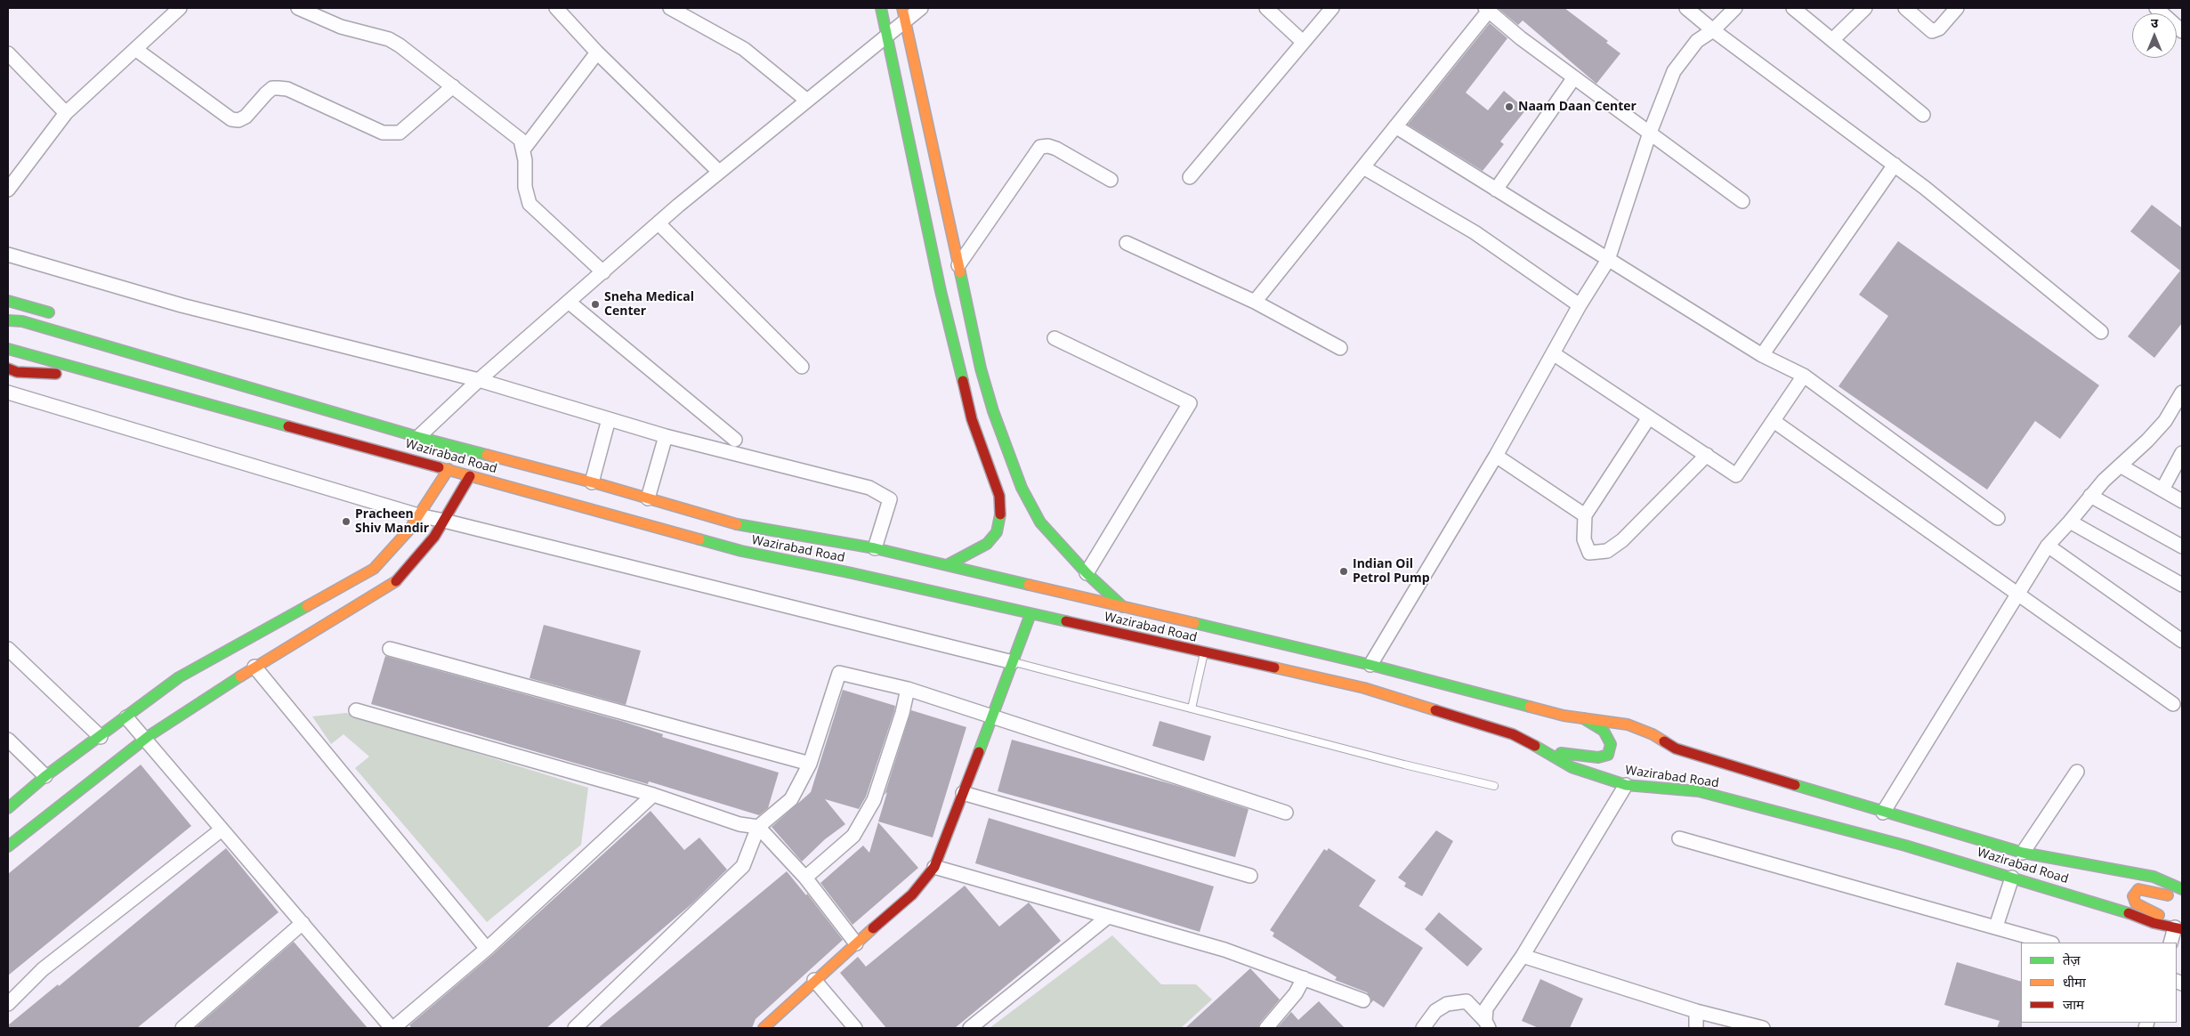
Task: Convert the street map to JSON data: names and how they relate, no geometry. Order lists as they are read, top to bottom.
{
  "streets": {
    "main road": ["Wazirabad Road"]
  },
  "places": [
    "Naam Daan Center",
    "Sneha Medical Center",
    "Pracheen Shiv Mandir",
    "Indian Oil Petrol Pump"
  ],
  "legend": ["तेज़", "धीमा", "जाम"],
  "north": "top"
}
